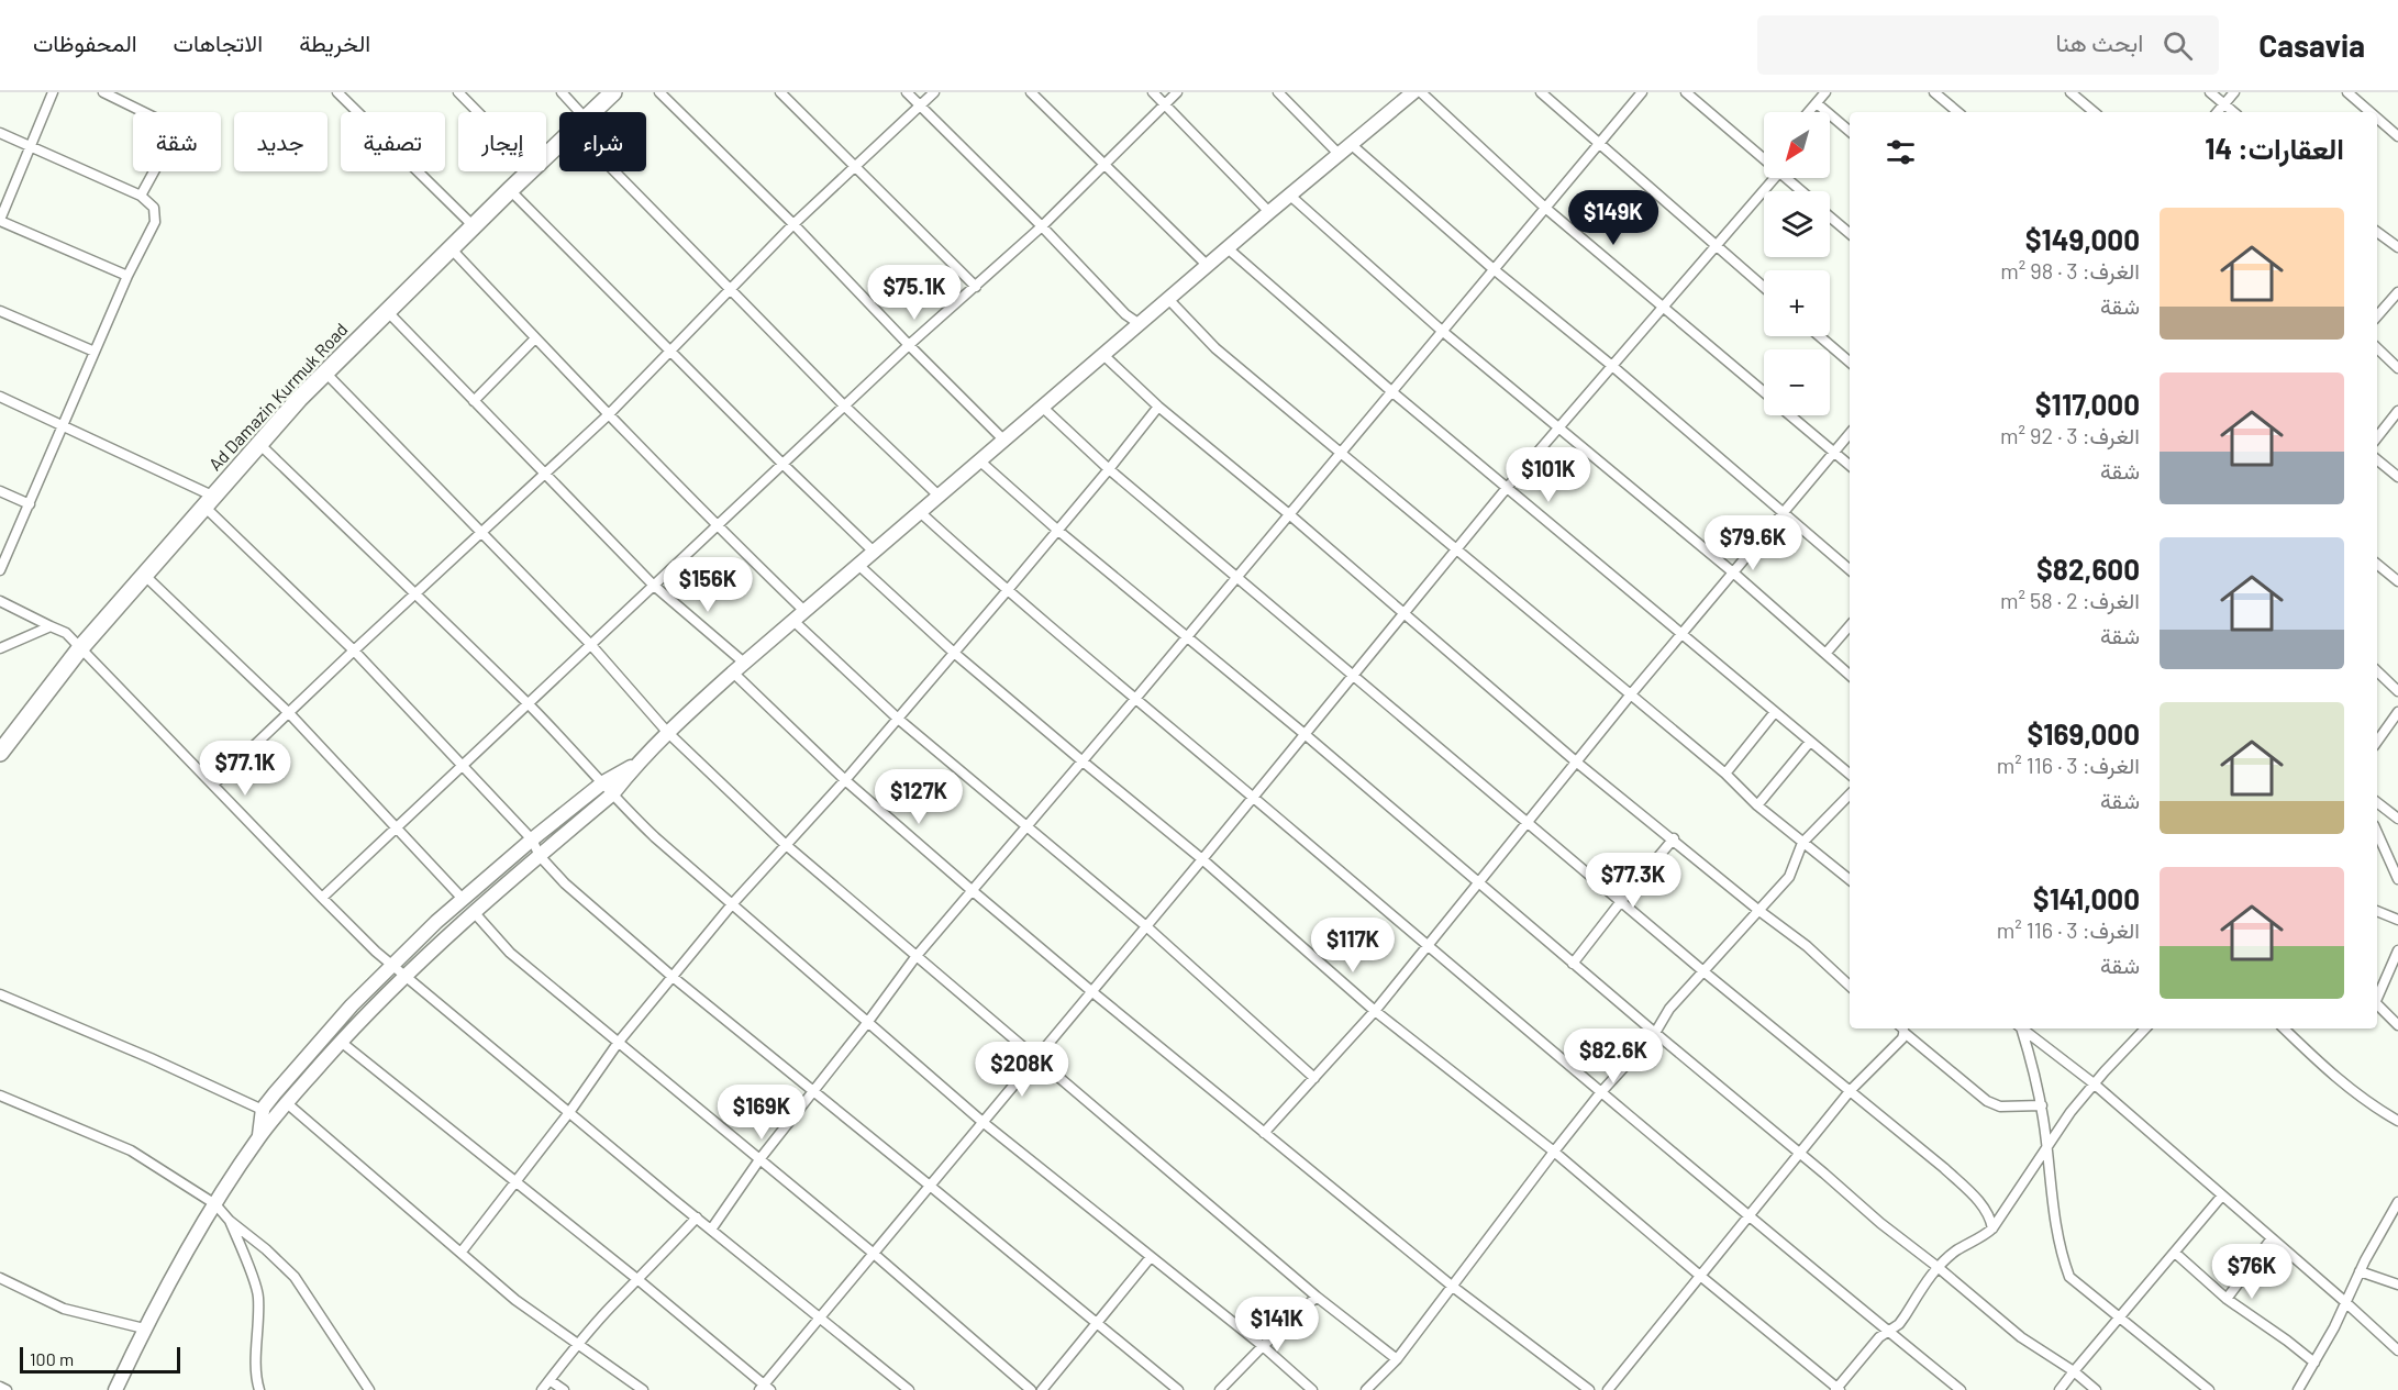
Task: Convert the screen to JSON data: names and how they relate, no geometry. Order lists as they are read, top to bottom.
{
  "streets": {
    "highway": ["Ad Damazin Kurmuk Road"]
  },
  "scale_bar": "100 m",
  "north": "bottom left",
  "page": {
    "header": "Casavia",
    "search": "ابحث هنا",
    "nav": ["الخريطة", "الاتجاهات", "المحفوظات"],
    "map_buttons": ["+", "−"],
    "chip": [
      "شراء",
      "إيجار",
      "تصفية",
      "جديد",
      "شقة"
    ],
    "heading": "العقارات: 14",
    "price": [
      "$149K",
      "$75.1K",
      "$101K",
      "$79.6K",
      "$156K",
      "$77.1K",
      "$127K",
      "$77.3K",
      "$117K",
      "$82.6K",
      "$208K",
      "$169K",
      "$76K",
      "$141K"
    ],
    "list": [
      {
        "name": "$149,000",
        "note": "الغرف: 3 · 98 m² · شقة"
      },
      {
        "name": "$117,000",
        "note": "الغرف: 3 · 92 m² · شقة"
      },
      {
        "name": "$82,600",
        "note": "الغرف: 2 · 58 m² · شقة"
      },
      {
        "name": "$169,000",
        "note": "الغرف: 3 · 116 m² · شقة"
      },
      {
        "name": "$141,000",
        "note": "الغرف: 3 · 116 m² · شقة"
      }
    ],
    "scale": "100 m"
  }
}
